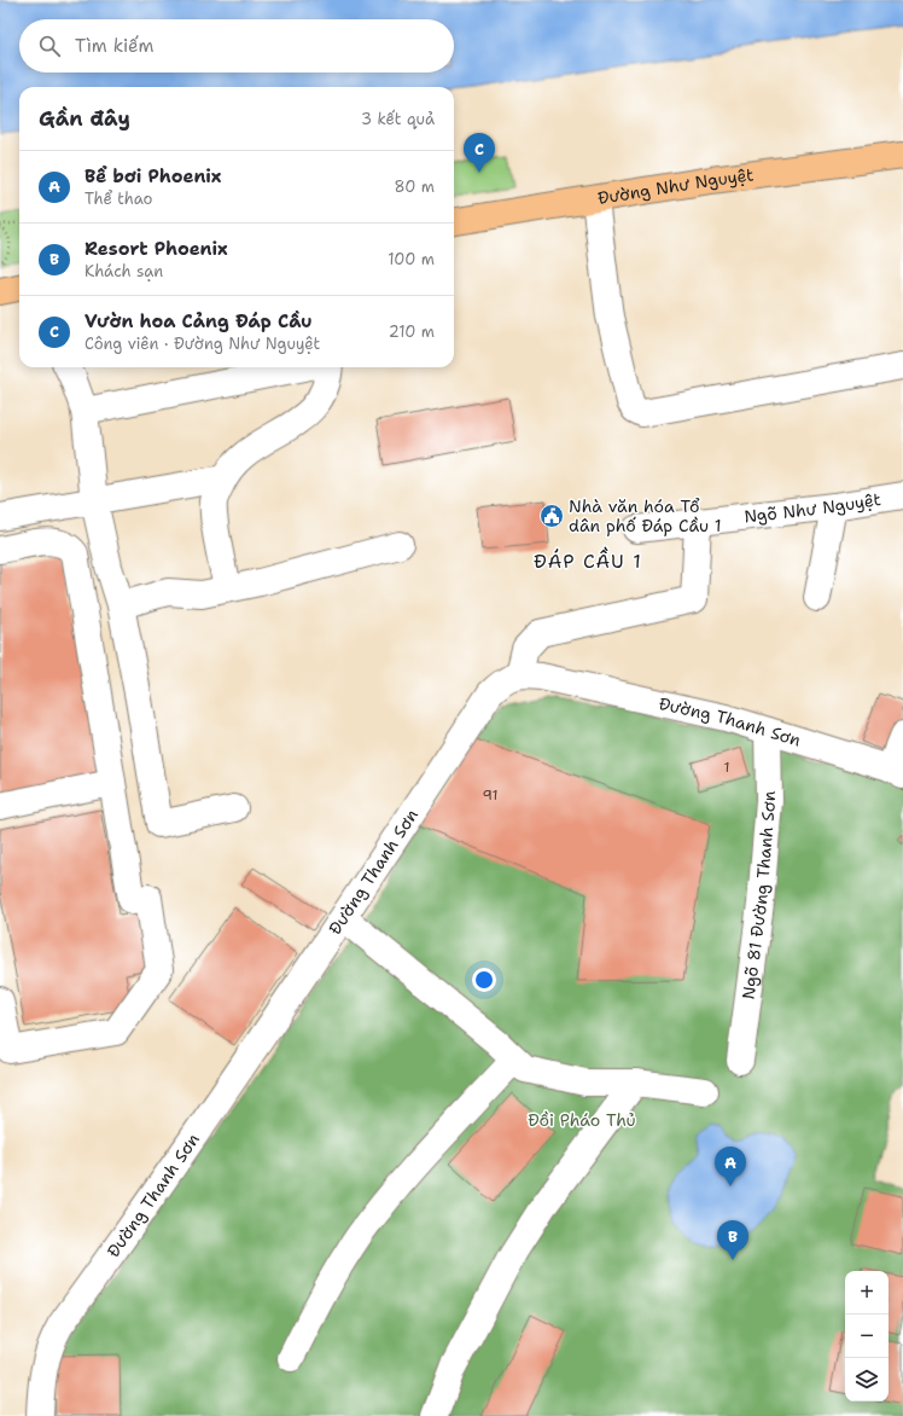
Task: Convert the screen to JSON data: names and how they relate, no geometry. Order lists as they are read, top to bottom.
{
  "streets": {
    "main road": ["Đường Như Nguyệt"],
    "street": ["Ngõ Như Nguyệt", "Đường Thanh Sơn", "Ngõ 81 Đường Thanh Sơn"]
  },
  "crossings": [
    ["Đường Thanh Sơn", "Ngõ 81 Đường Thanh Sơn"]
  ],
  "districts": ["ĐÁP CẦU 1"],
  "parks": ["Đồi Pháo Thủ"],
  "places": {
    "public building": ["Nhà văn hóa Tổ dân phố Đáp Cầu 1"]
  },
  "house_numbers": ["1", "91"],
  "page": {
    "search": "Tìm kiếm",
    "heading": ["Gần đây", "3 kết quả"],
    "pins": ["C", "A", "B"],
    "list": [
      {
        "mark": "A",
        "name": "Bể bơi Phoenix",
        "note": "Thể thao",
        "value": "80 m"
      },
      {
        "mark": "B",
        "name": "Resort Phoenix",
        "note": "Khách sạn",
        "value": "100 m"
      },
      {
        "mark": "C",
        "name": "Vườn hoa Cảng Đáp Cầu",
        "note": "Công viên · Đường Như Nguyệt",
        "value": "210 m"
      }
    ],
    "map_buttons": ["+", "−"]
  }
}
